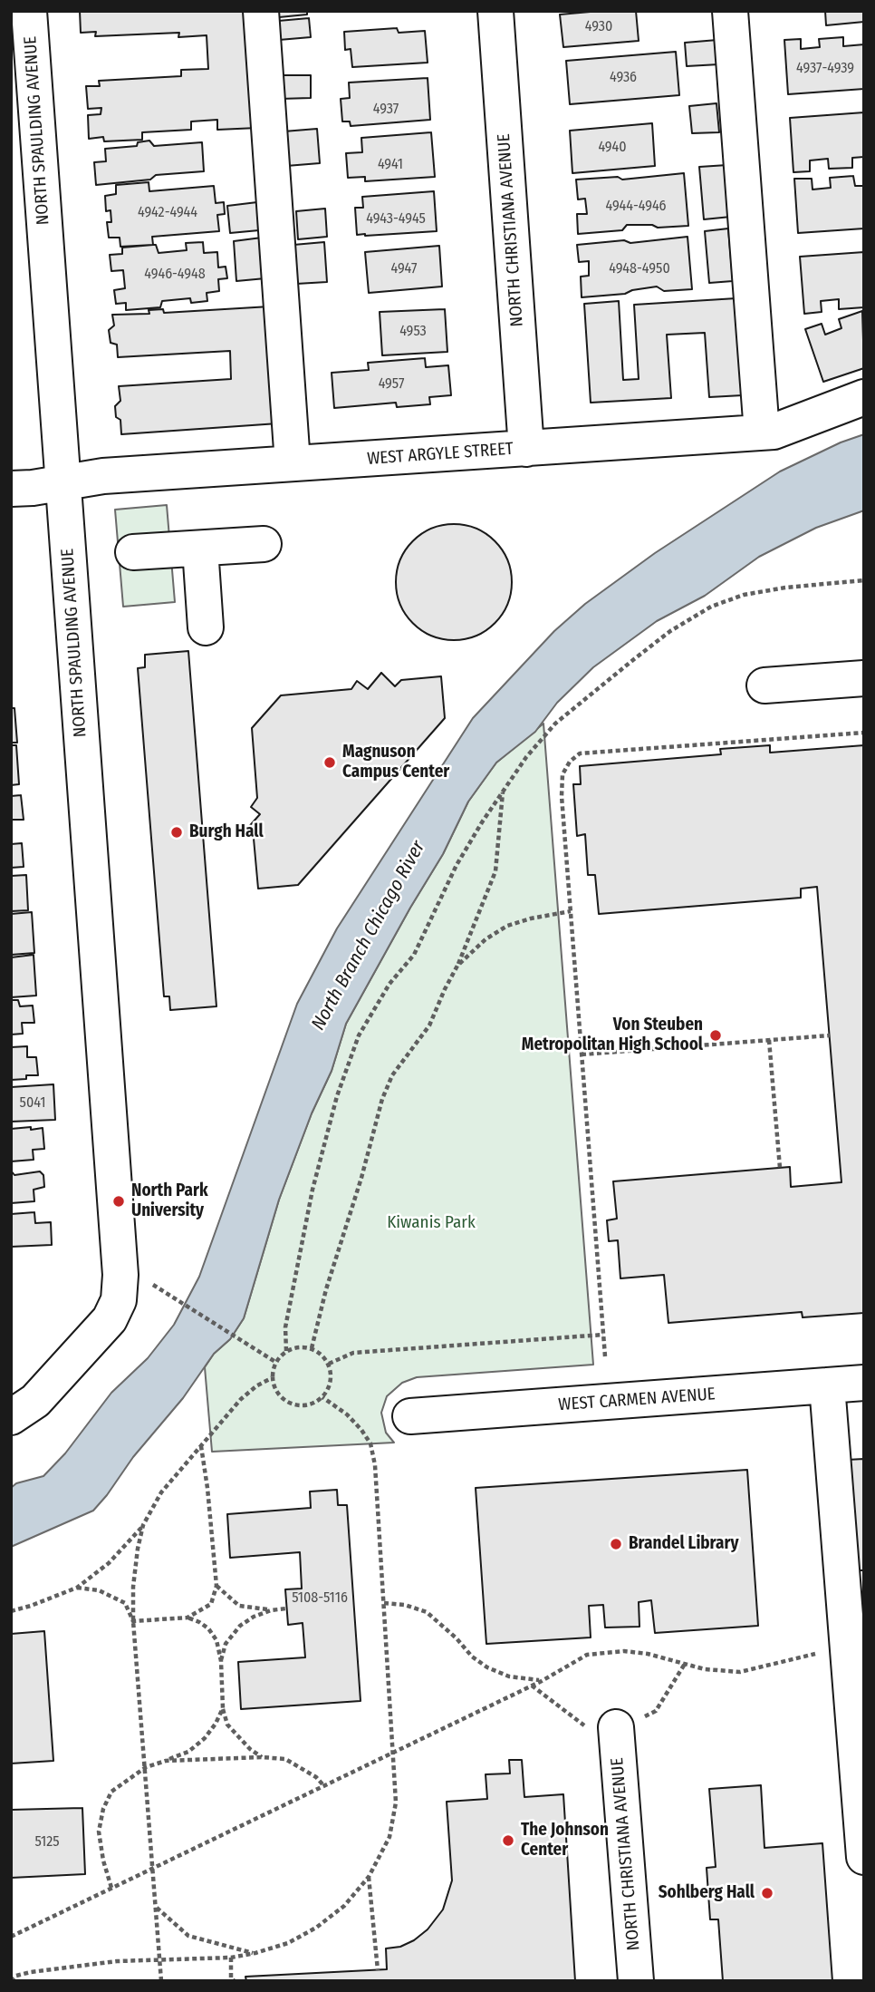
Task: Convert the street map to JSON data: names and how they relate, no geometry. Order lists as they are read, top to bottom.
{
  "streets": {
    "street": [
      "NORTH SPAULDING AVENUE",
      "NORTH CHRISTIANA AVENUE",
      "WEST ARGYLE STREET",
      "WEST CARMEN AVENUE"
    ]
  },
  "crossings": [
    ["NORTH SPAULDING AVENUE", "WEST ARGYLE STREET"],
    ["NORTH CHRISTIANA AVENUE", "WEST ARGYLE STREET"]
  ],
  "water": ["North Branch Chicago River"],
  "parks": ["Kiwanis Park"],
  "places": [
    "Magnuson Campus Center",
    "Burgh Hall",
    "Von Steuben Metropolitan High School",
    "North Park University",
    "Brandel Library",
    "The Johnson Center",
    "Sohlberg Hall"
  ],
  "house_numbers": [
    "4930",
    "4937-4939",
    "4936",
    "4937",
    "4940",
    "4941",
    "4944-4946",
    "4942-4944",
    "4943-4945",
    "4947",
    "4948-4950",
    "4946-4948",
    "4953",
    "4957",
    "5041",
    "5108-5116",
    "5125"
  ]
}
